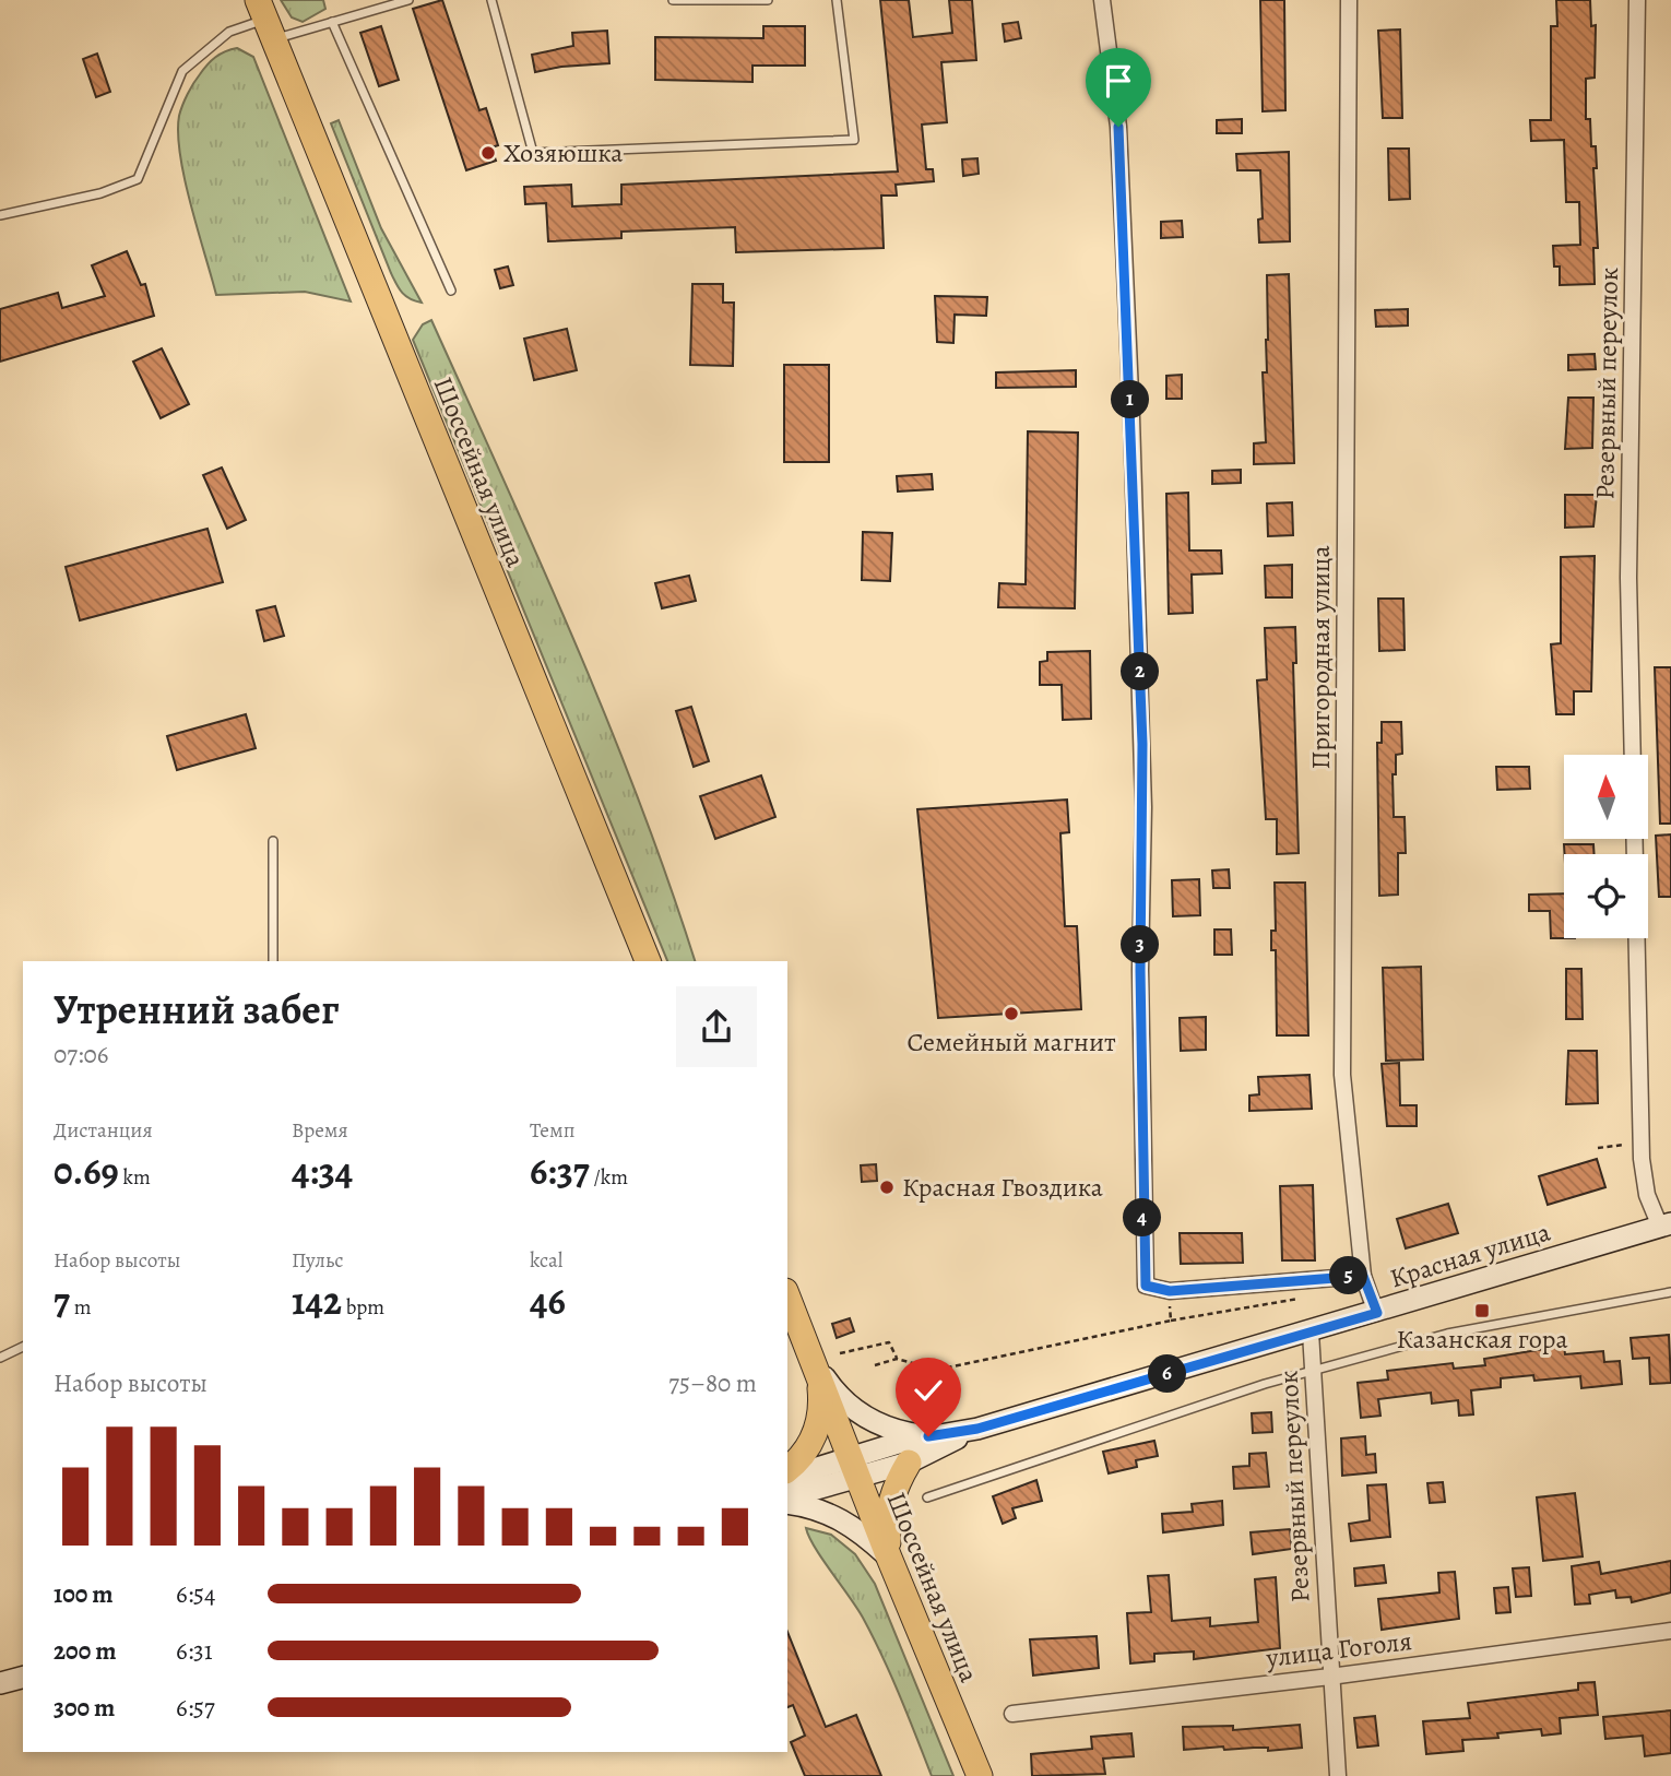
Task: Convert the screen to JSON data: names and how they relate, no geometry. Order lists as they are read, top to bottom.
{
  "streets": {
    "highway": ["Шоссейная улица"],
    "main road": ["Красная улица"],
    "street": ["Резервный переулок", "Пригородная улица", "улица Гоголя"]
  },
  "crossings": [
    ["Резервный переулок", "Красная улица"],
    ["Резервный переулок", "улица Гоголя"],
    ["Шоссейная улица", "Красная улица"],
    ["Пригородная улица", "Красная улица"]
  ],
  "places": {
    "other": ["Хозяюшка", "Семейный магнит", "Красная Гвоздика"],
    "transit": ["Казанская гора"]
  },
  "north": "top",
  "page": {
    "pins": [
      "1",
      "2",
      "3",
      "4",
      "5",
      "6"
    ],
    "heading": ["Утренний забег", "07:06"],
    "stats": [
      ["Дистанция", "0.69 km"],
      ["Время", "4:34"],
      ["Темп", "6:37 /km"],
      ["Набор высоты", "7 m"],
      ["Пульс", "142 bpm"],
      ["kcal", "46"]
    ],
    "chart": ["Набор высоты", "75–80 m"],
    "list": [
      {
        "name": "100 m",
        "note": "6:54"
      },
      {
        "name": "200 m",
        "note": "6:31"
      },
      {
        "name": "300 m",
        "note": "6:57"
      }
    ]
  }
}
